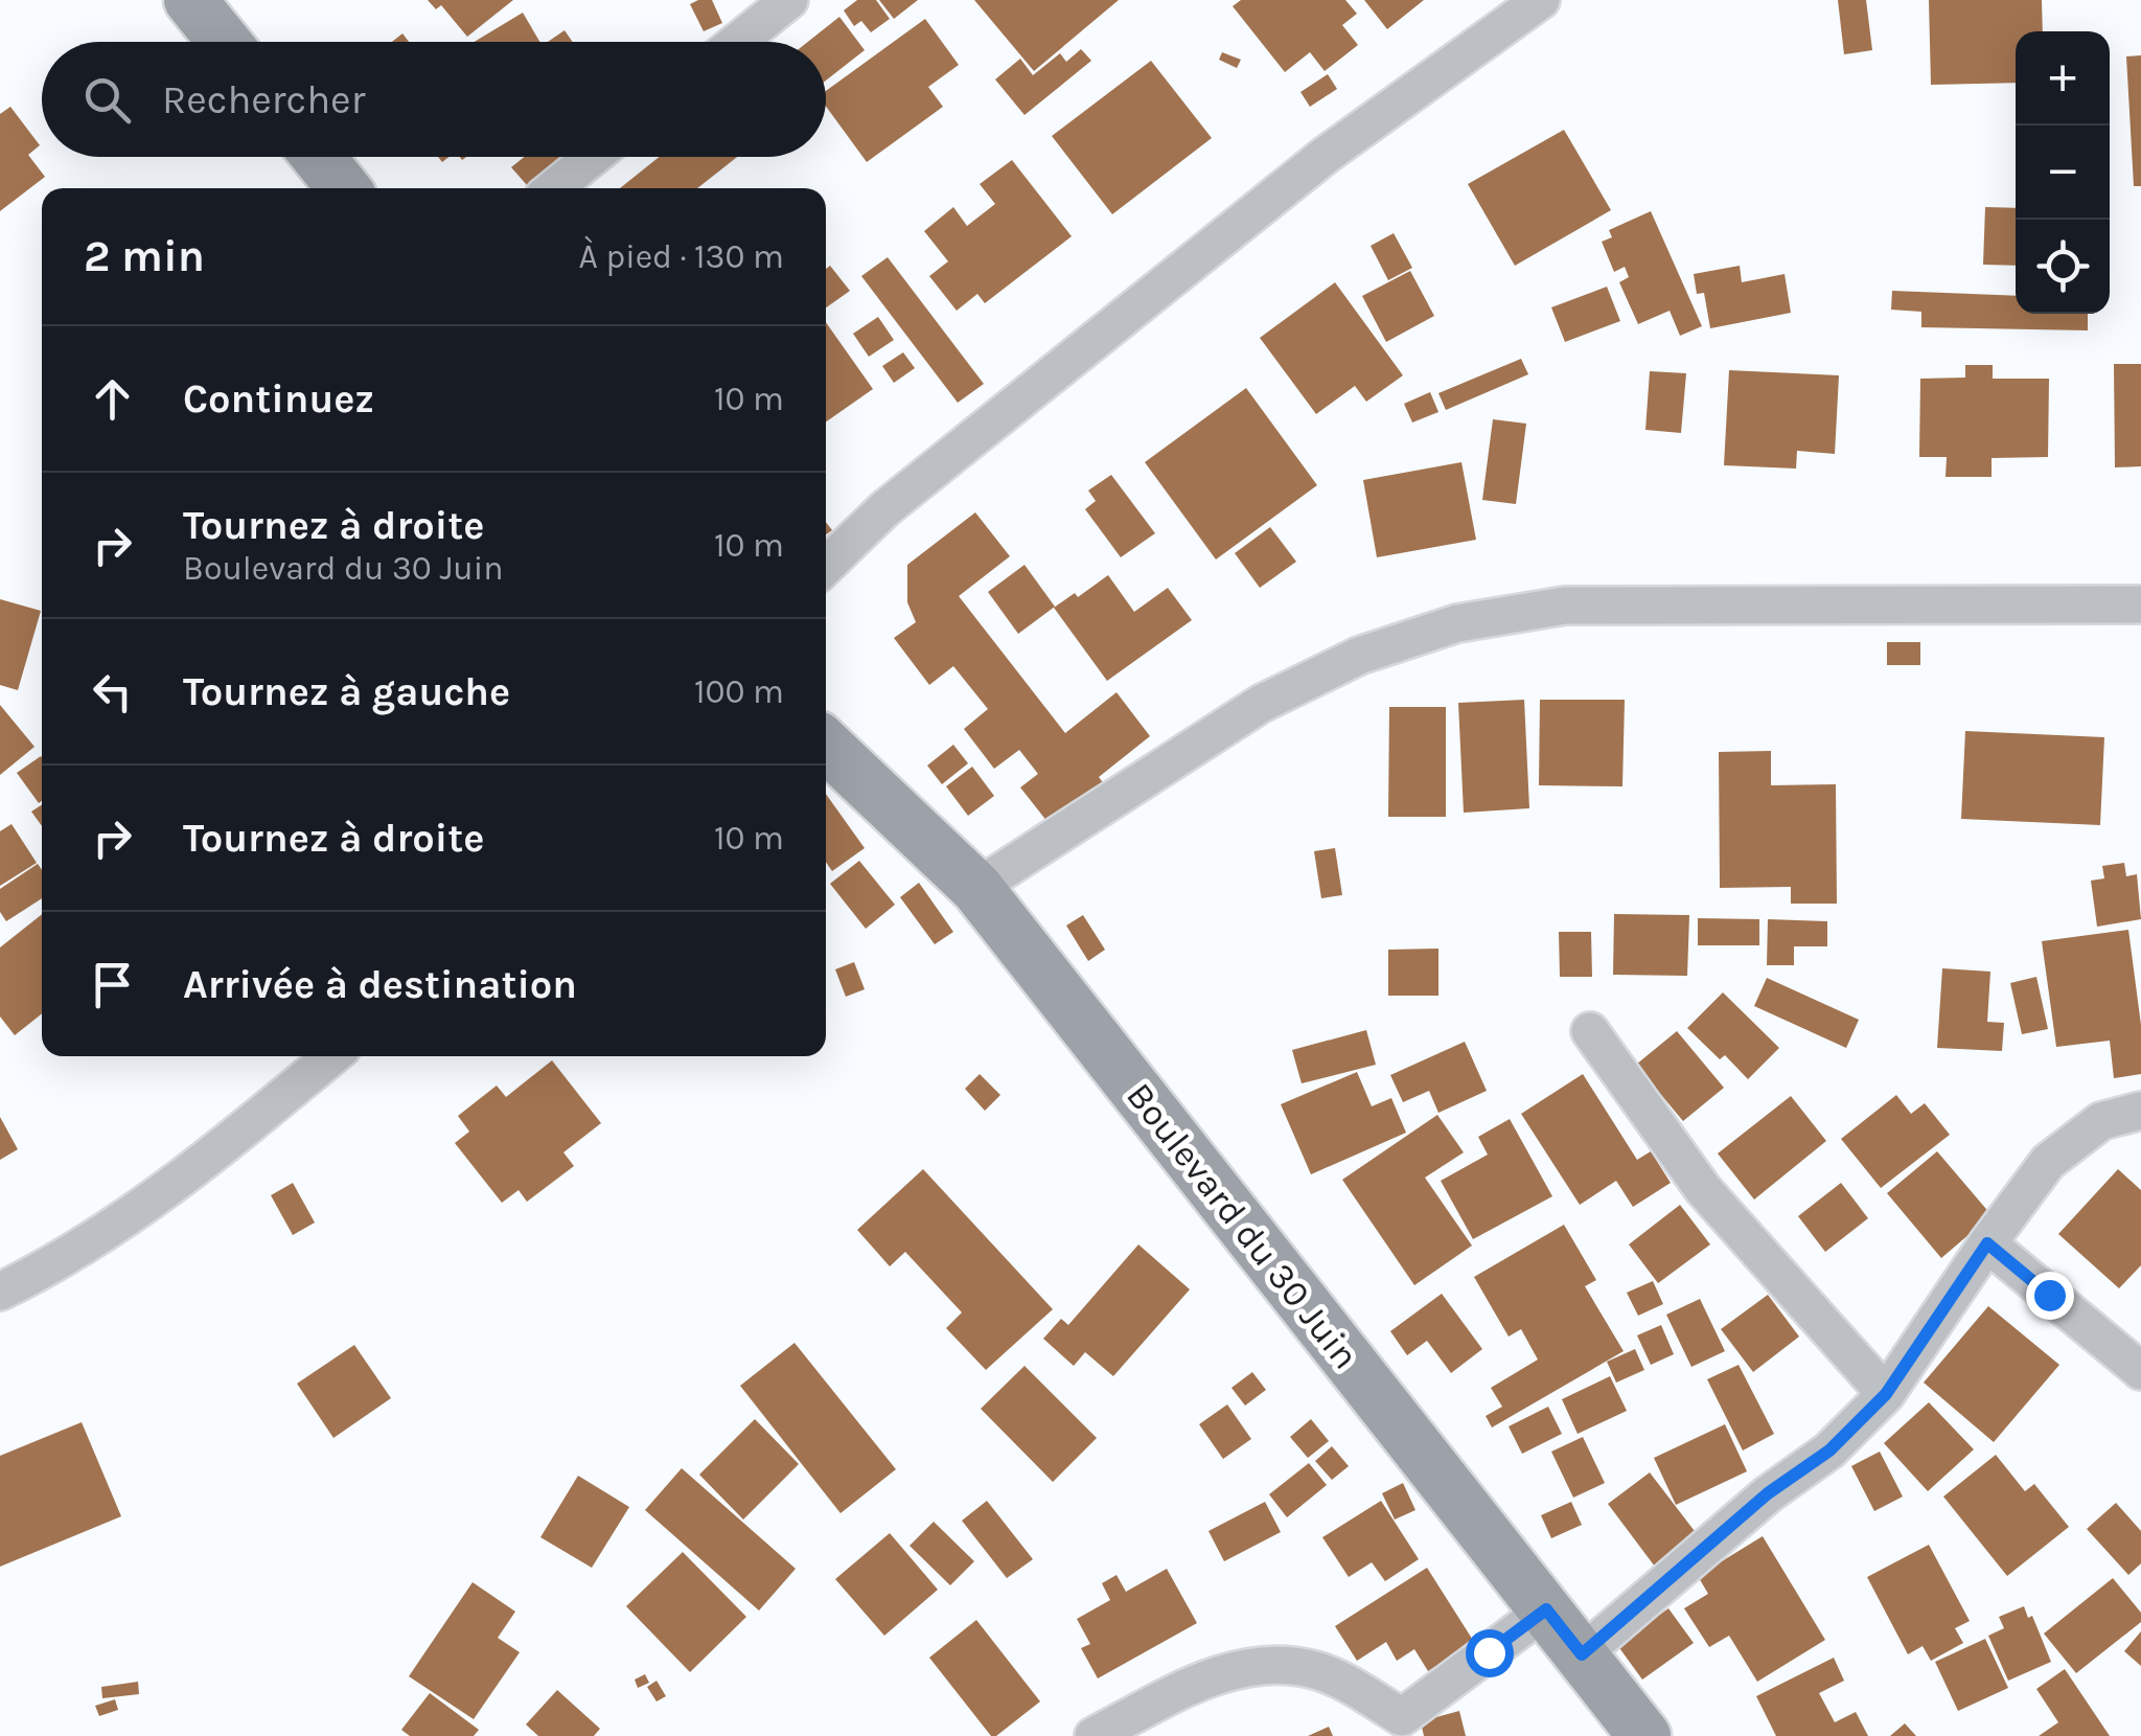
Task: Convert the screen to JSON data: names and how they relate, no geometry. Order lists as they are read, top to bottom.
{
  "streets": {
    "street": ["Boulevard du 30 Juin"]
  },
  "page": {
    "map_buttons": ["+", "−"],
    "search": "Rechercher",
    "heading": ["2 min", "À pied · 130 m"],
    "list": [
      ["Continuez", "10 m"],
      ["Tournez à droite", "Boulevard du 30 Juin", "10 m"],
      ["Tournez à gauche", "100 m"],
      ["Tournez à droite", "10 m"],
      "Arrivée à destination"
    ]
  }
}
